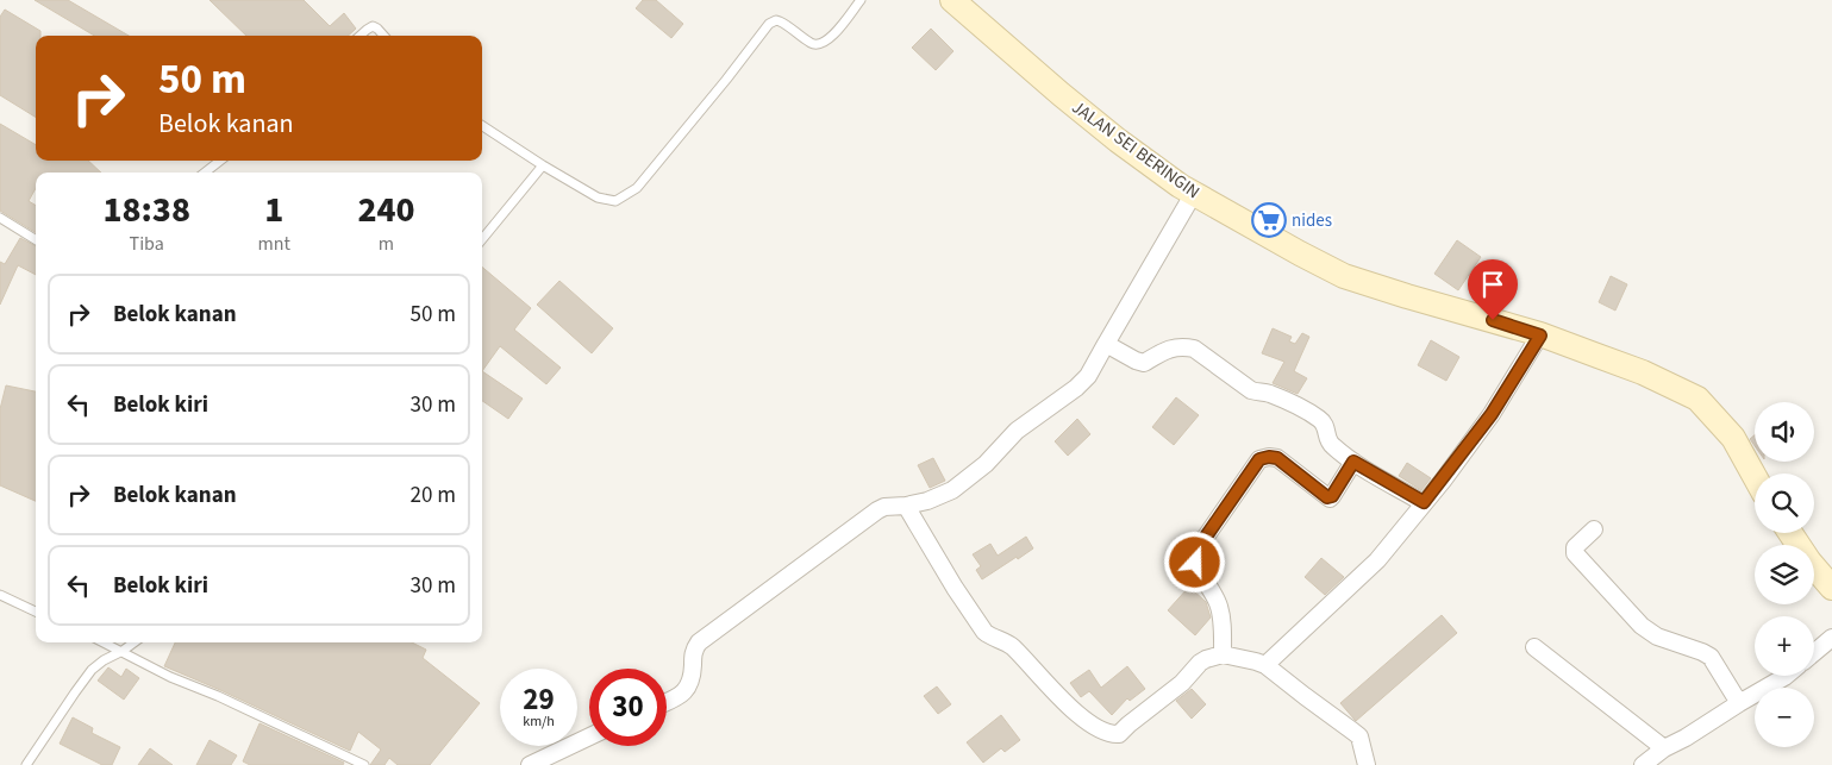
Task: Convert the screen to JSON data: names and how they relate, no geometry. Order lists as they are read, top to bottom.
{
  "streets": {
    "street": ["JALAN SEI BERINGIN"]
  },
  "places": {
    "supermarket": ["nides"]
  },
  "page": {
    "turn": ["50 m", "Belok kanan"],
    "eta": [
      "18:38",
      "Tiba",
      "1",
      "mnt",
      "240",
      "m"
    ],
    "list": [
      {
        "name": "Belok kanan",
        "value": "50 m"
      },
      {
        "name": "Belok kiri",
        "value": "30 m"
      },
      {
        "name": "Belok kanan",
        "value": "20 m"
      },
      {
        "name": "Belok kiri",
        "value": "30 m"
      }
    ],
    "map_buttons": ["+", "−"],
    "speed": "29 km/h",
    "limit": "30"
  }
}
